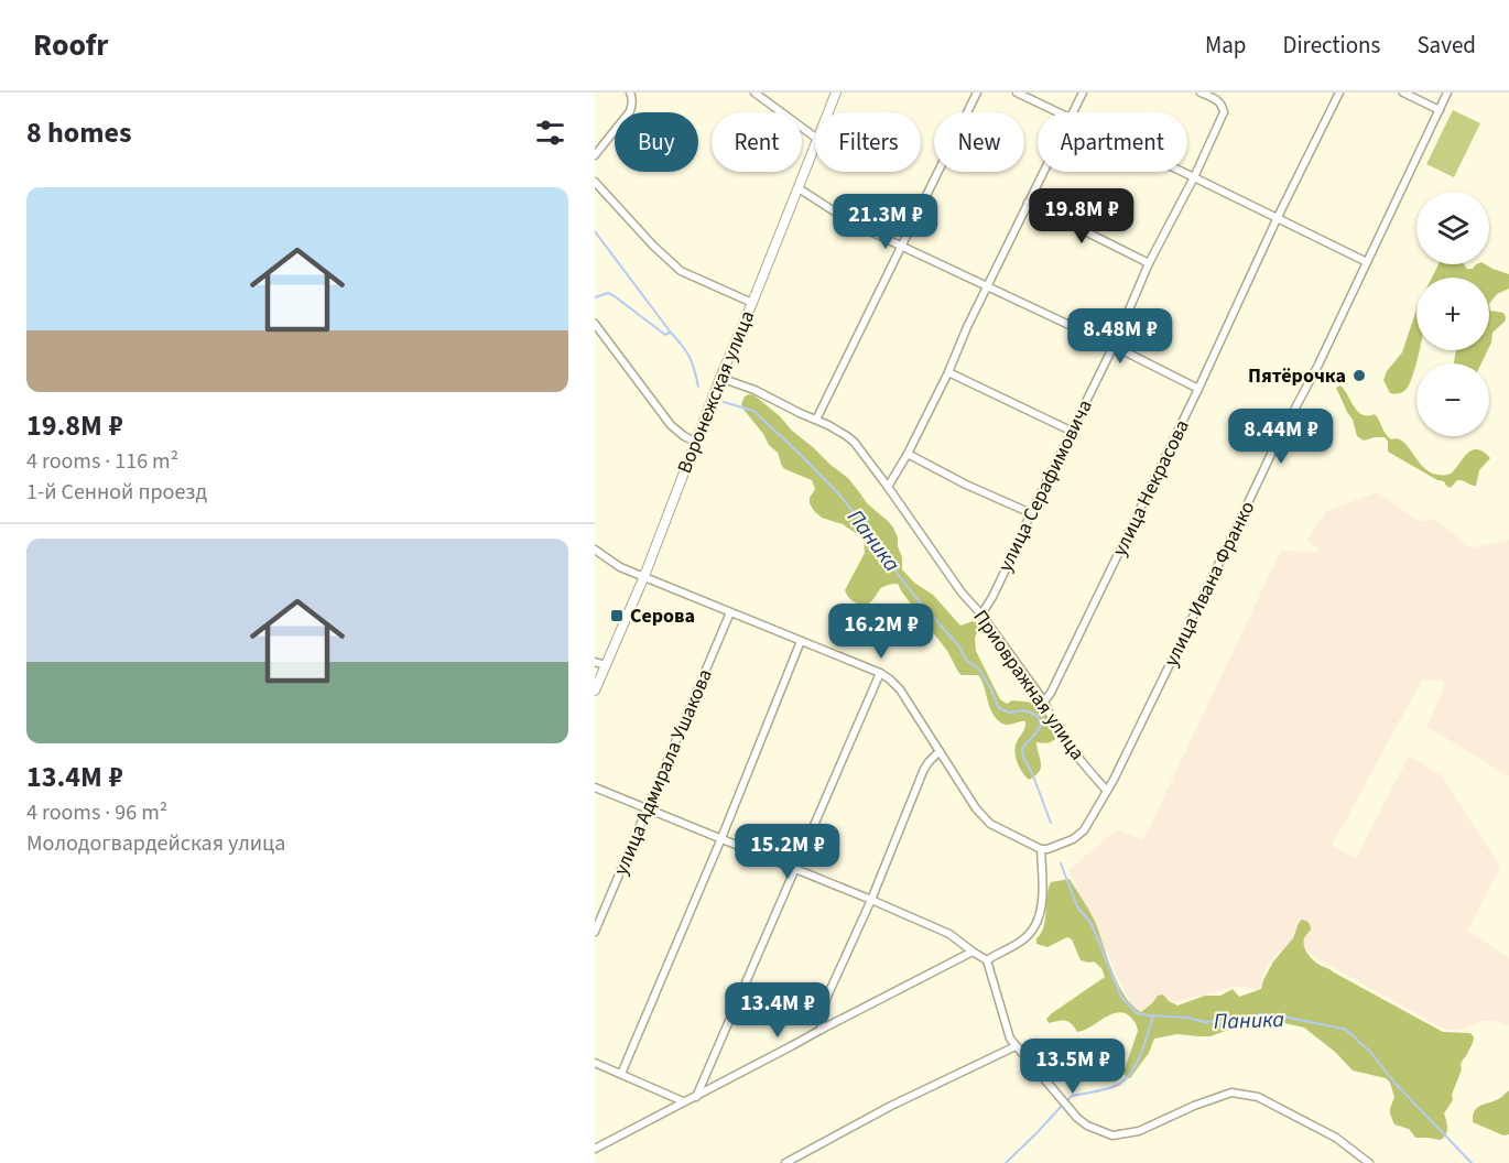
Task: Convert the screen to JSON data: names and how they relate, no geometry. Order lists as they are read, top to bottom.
{
  "streets": {
    "street": [
      "Воронежская улица",
      "улица Серафимовича",
      "улица Некрасова",
      "улица Ивана Франко",
      "Приовражная улица",
      "улица Адмирала Ушакова"
    ]
  },
  "crossings": [
    ["Воронежская улица", "Приовражная улица"],
    ["улица Серафимовича", "Приовражная улица"],
    ["улица Некрасова", "Приовражная улица"],
    ["улица Ивана Франко", "Приовражная улица"]
  ],
  "water": ["Паника"],
  "places": {
    "other": ["Пятёрочка"],
    "transit": ["Серова"]
  },
  "page": {
    "header": "Roofr",
    "nav": ["Map", "Directions", "Saved"],
    "heading": "8 homes",
    "chip": [
      "Buy",
      "Rent",
      "Filters",
      "New",
      "Apartment"
    ],
    "list": [
      {
        "name": "19.8M ₽",
        "note": "4 rooms · 116 m² · 1-й Сенной проезд"
      },
      {
        "name": "13.4M ₽",
        "note": "4 rooms · 96 m² · Молодогвардейская улица"
      }
    ],
    "price": [
      "19.8M ₽",
      "21.3M ₽",
      "8.48M ₽",
      "8.44M ₽",
      "16.2M ₽",
      "15.2M ₽",
      "13.4M ₽",
      "13.5M ₽"
    ],
    "map_buttons": ["+", "−"]
  }
}
